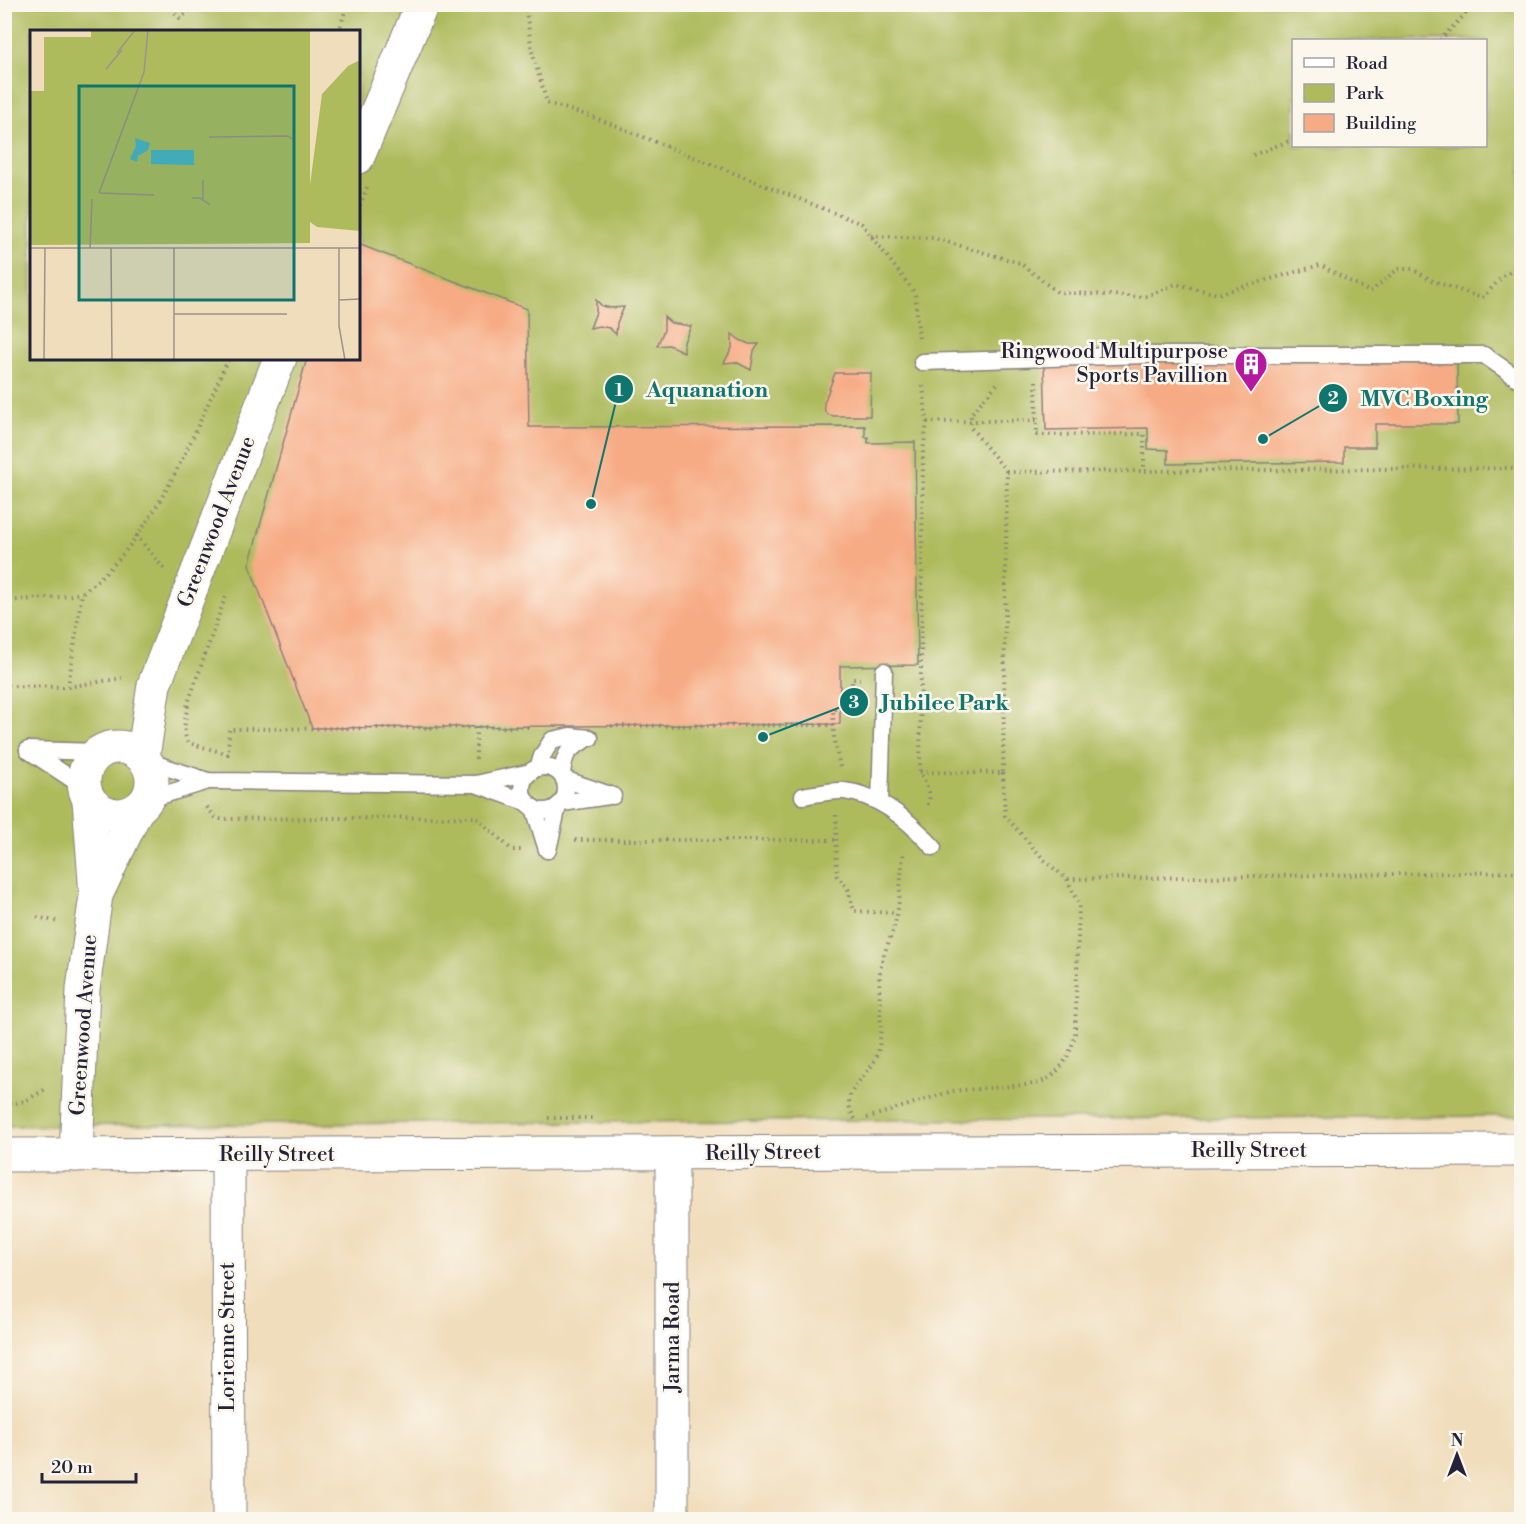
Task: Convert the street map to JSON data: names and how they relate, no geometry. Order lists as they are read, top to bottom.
{
  "streets": {
    "street": [
      "Greenwood Avenue",
      "Reilly Street",
      "Lorienne Street",
      "Jarma Road"
    ]
  },
  "crossings": [
    ["Greenwood Avenue", "Reilly Street"],
    ["Reilly Street", "Lorienne Street"],
    ["Reilly Street", "Jarma Road"]
  ],
  "places": {
    "building": ["Ringwood Multipurpose Sports Pavillion"],
    "other": ["MVC Boxing", "Aquanation", "Jubilee Park"]
  },
  "legend": ["Road", "Park", "Building"],
  "scale_bar": "20 m",
  "north": "top"
}
